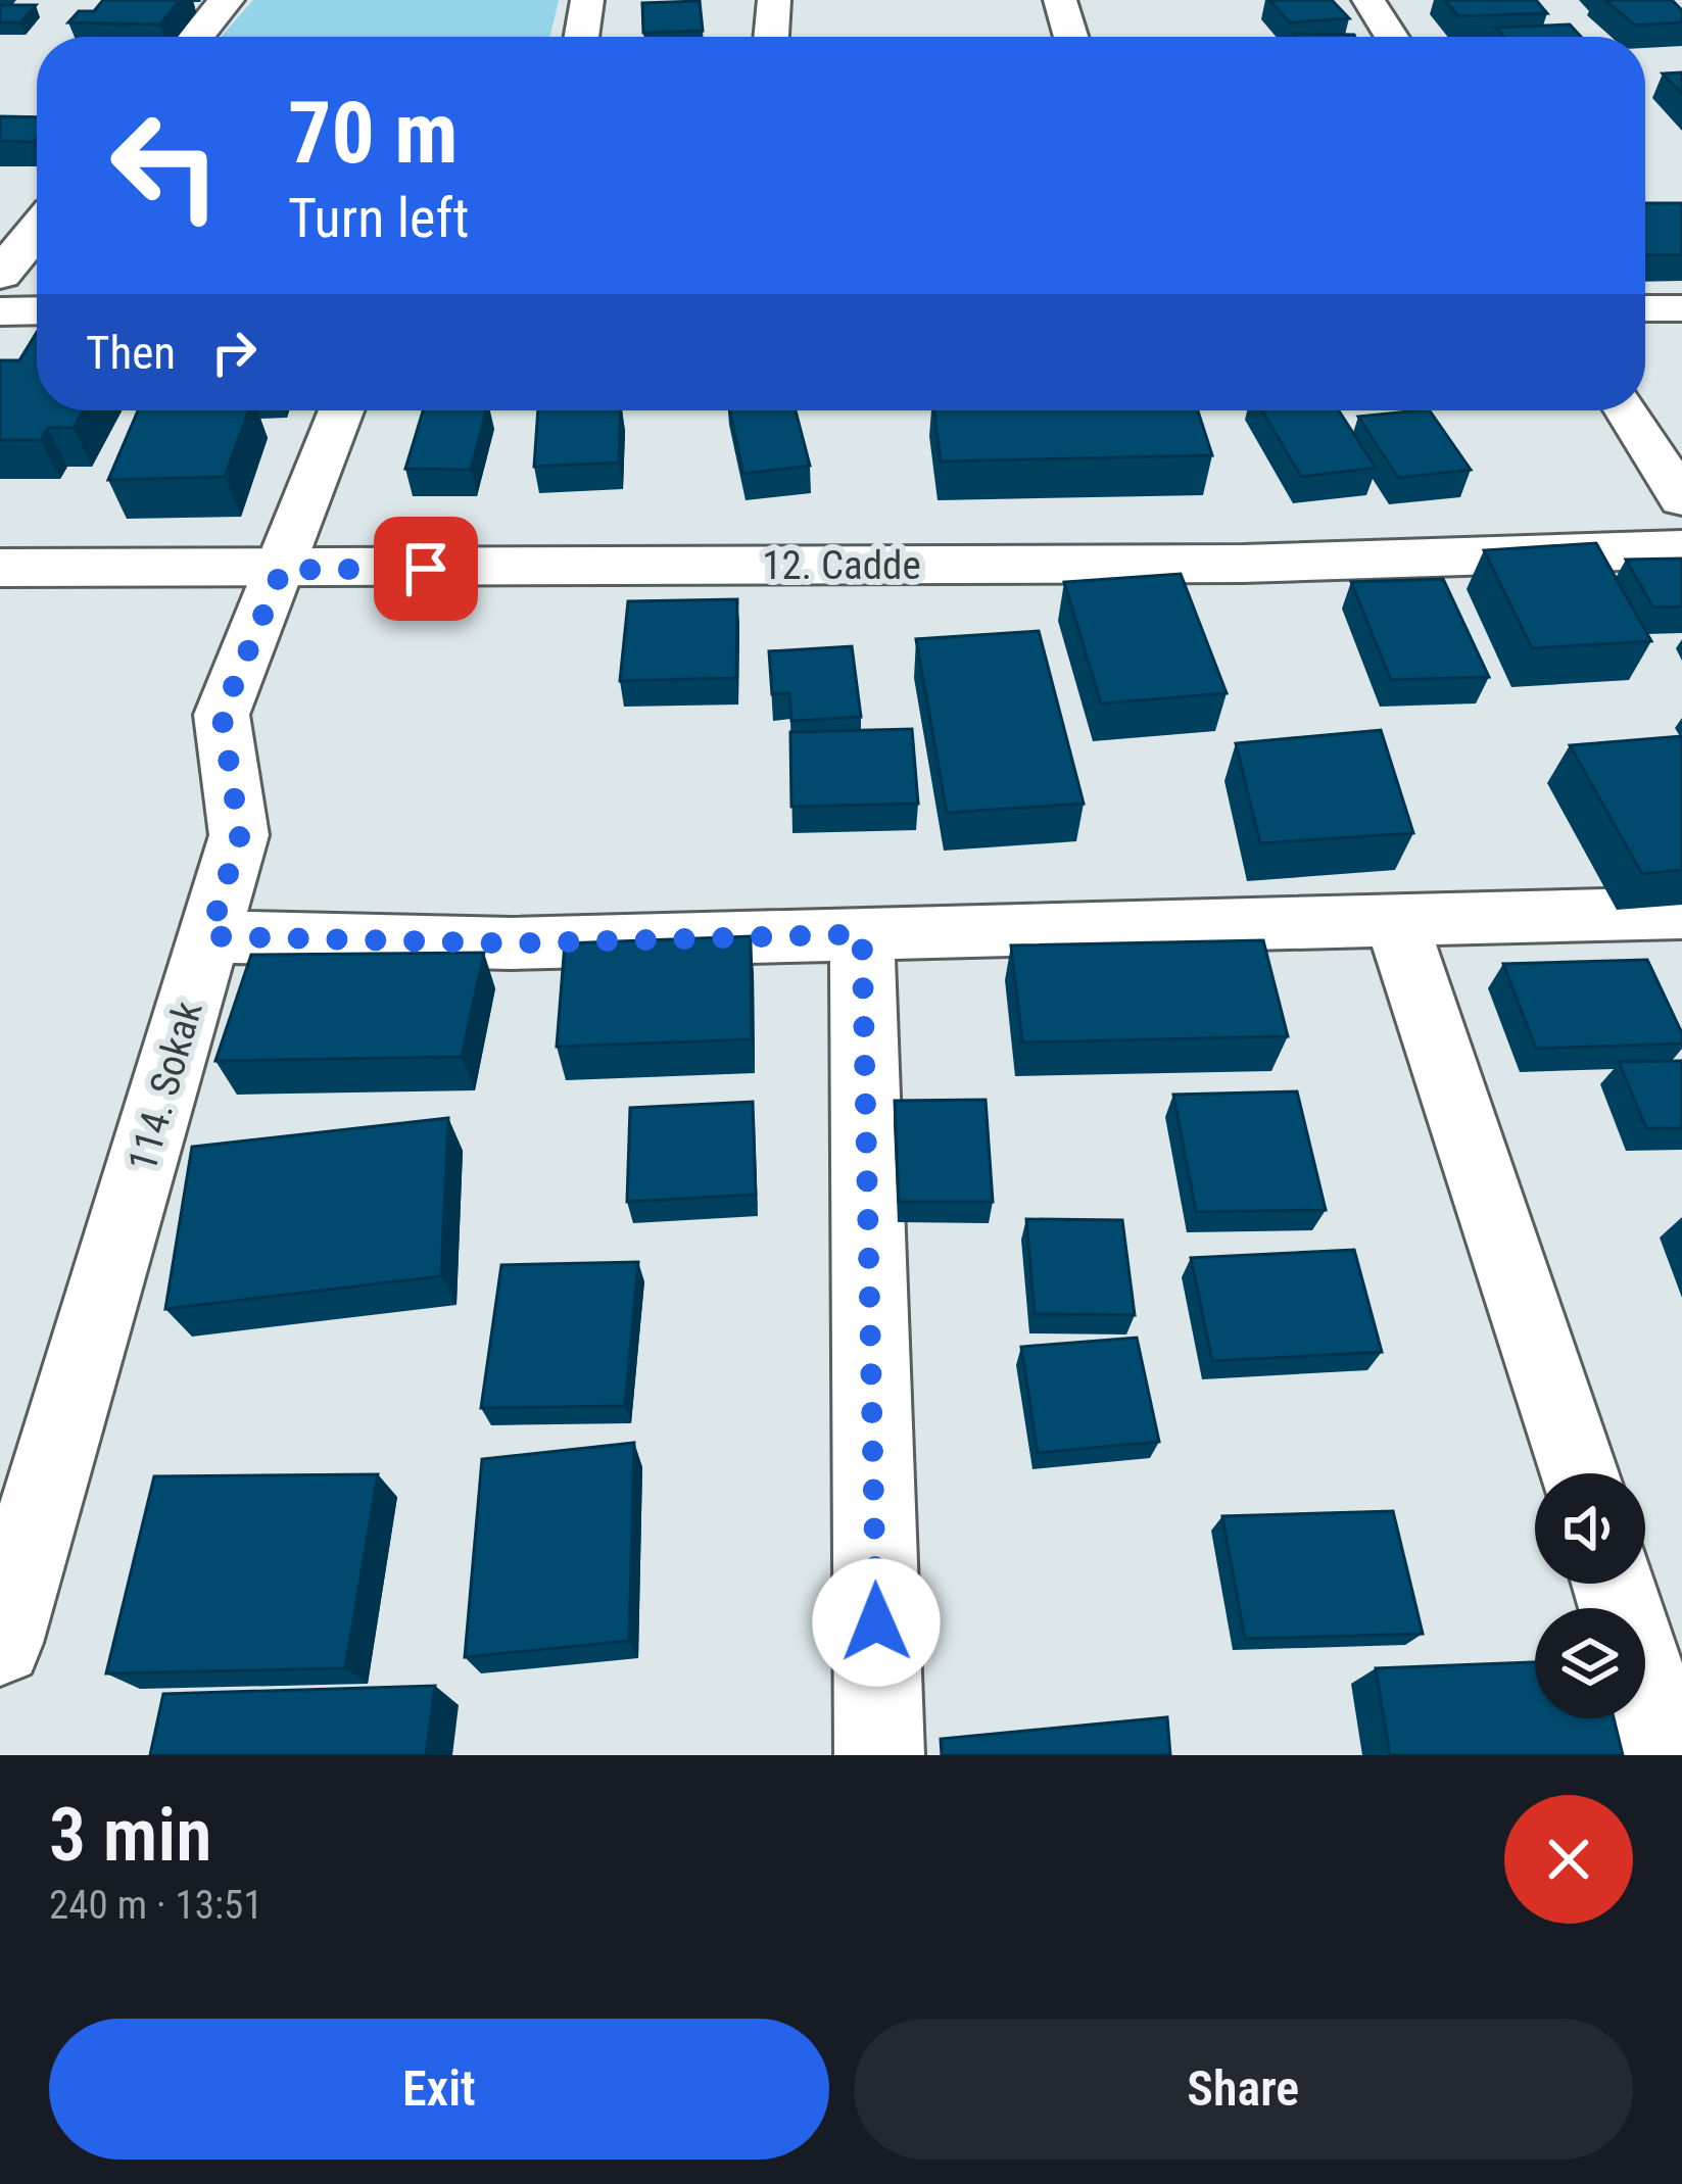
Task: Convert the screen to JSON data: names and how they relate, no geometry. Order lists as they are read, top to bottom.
{
  "streets": {
    "street": ["12. Cadde", "114. Sokak"]
  },
  "crossings": [
    ["12. Cadde", "114. Sokak"]
  ],
  "page": {
    "turn": ["70 m", "Turn left"],
    "then": "Then",
    "heading": ["3 min", "240 m · 13:51"],
    "buttons": ["Exit", "Share"]
  }
}
